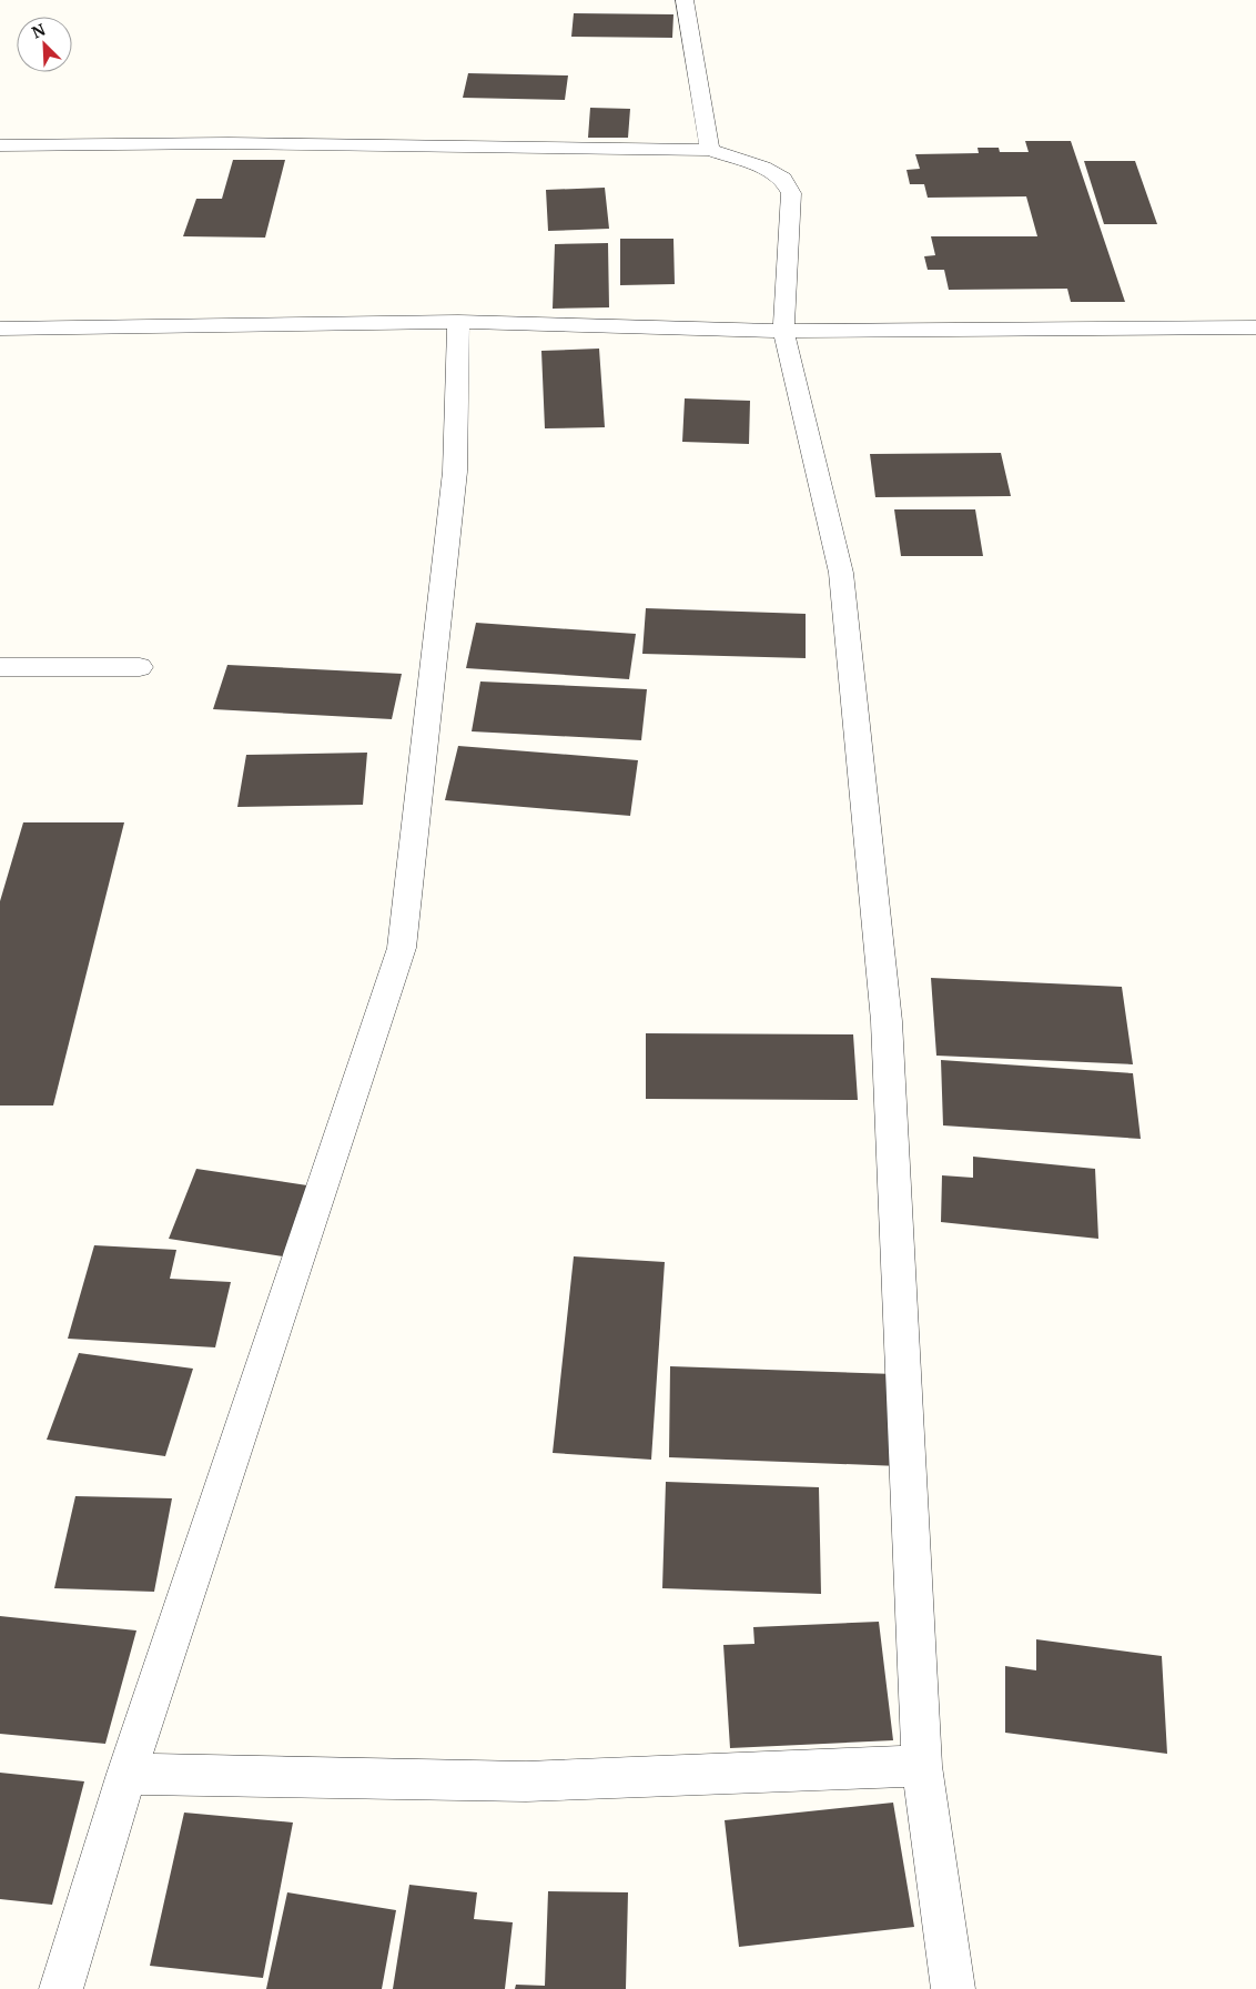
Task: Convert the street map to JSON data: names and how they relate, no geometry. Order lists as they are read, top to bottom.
{
  "north": "top left"
}
